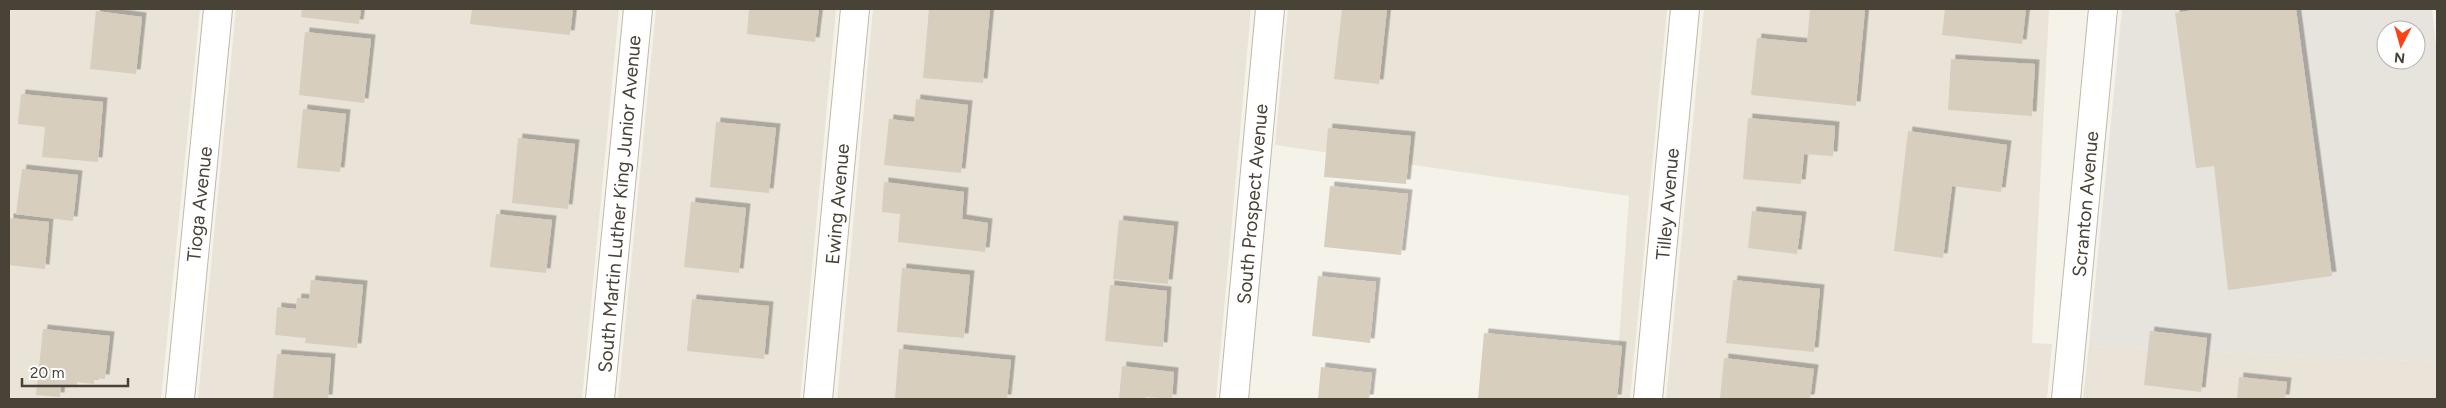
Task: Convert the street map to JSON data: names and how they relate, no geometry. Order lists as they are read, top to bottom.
{
  "streets": {
    "street": [
      "Tioga Avenue",
      "South Martin Luther King Junior Avenue",
      "Ewing Avenue",
      "South Prospect Avenue",
      "Tilley Avenue",
      "Scranton Avenue"
    ]
  },
  "scale_bar": "20 m",
  "north": "bottom"
}
